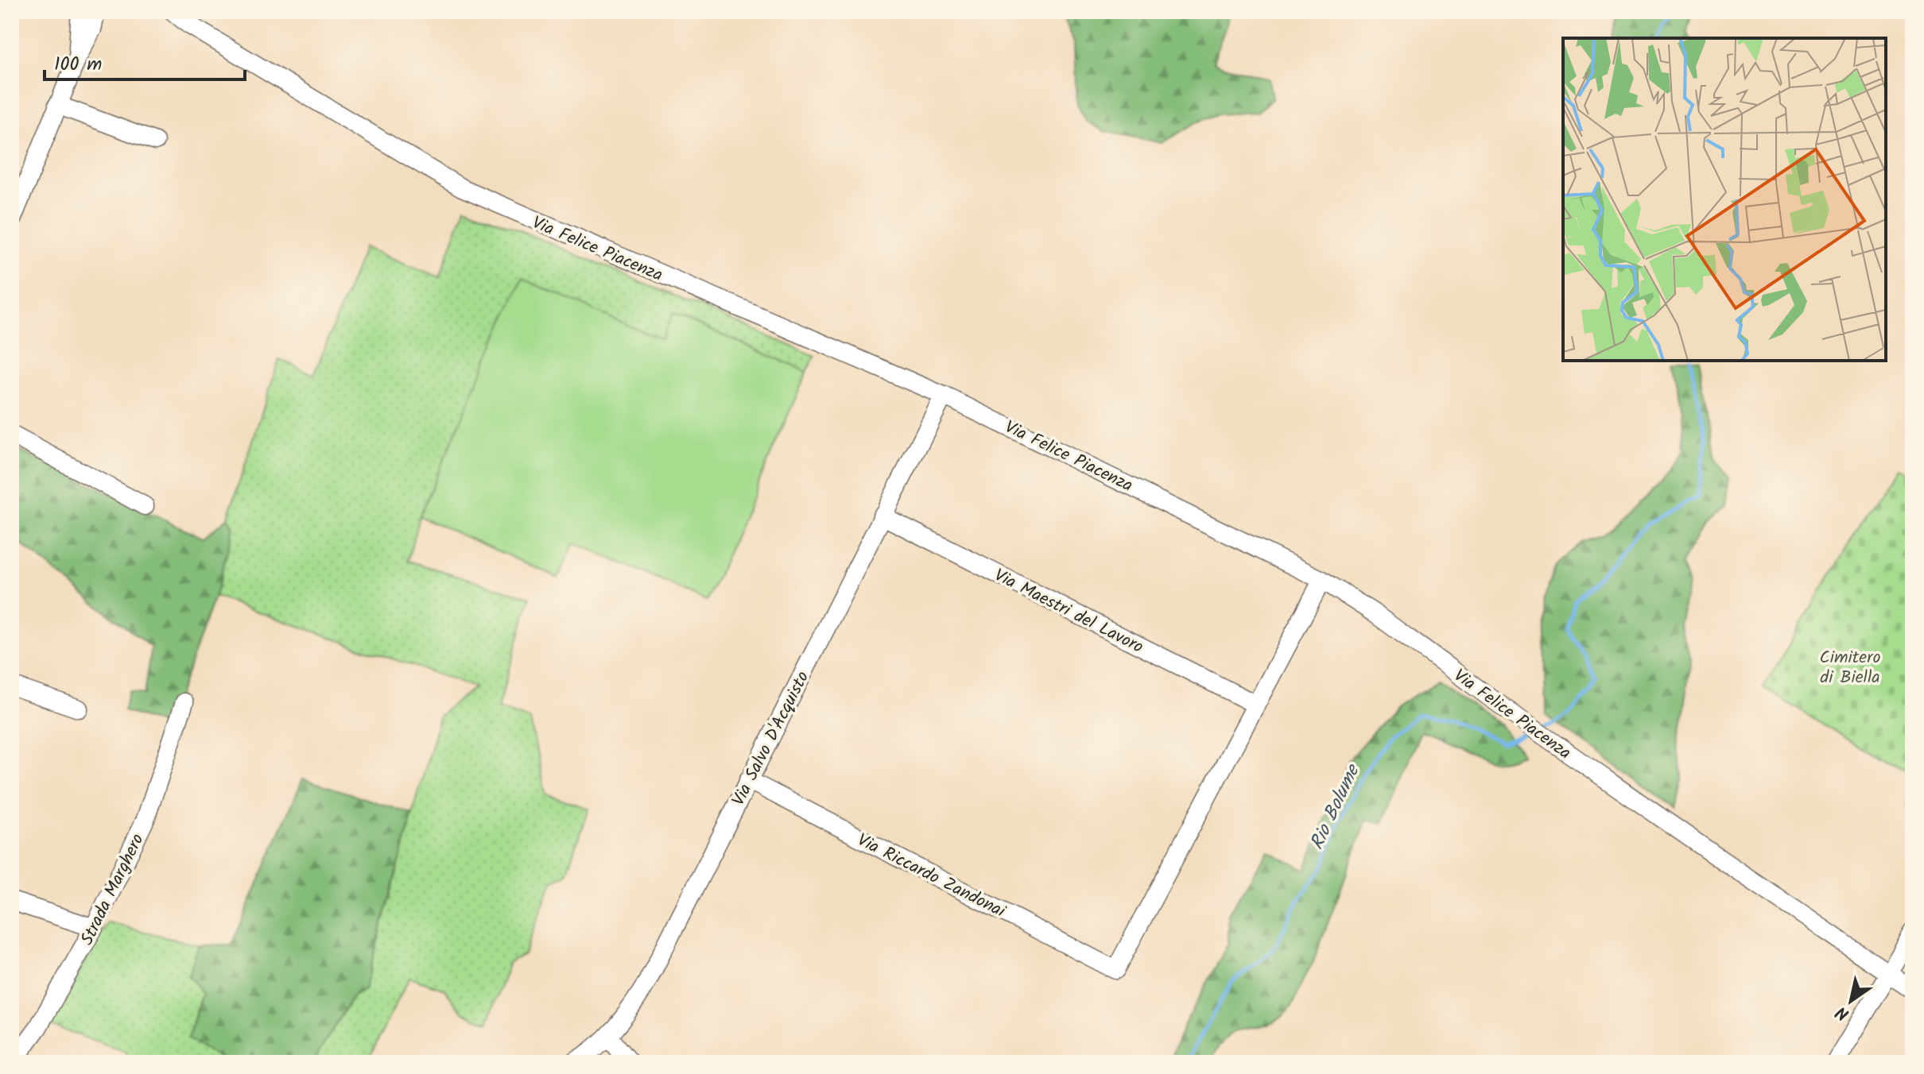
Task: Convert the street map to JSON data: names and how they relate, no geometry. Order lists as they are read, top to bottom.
{
  "streets": {
    "street": [
      "Via Felice Piacenza",
      "Via Maestri del Lavoro",
      "Via Salvo D'Acquisto",
      "Via Riccardo Zandonai",
      "Strada Marghero"
    ]
  },
  "crossings": [
    ["Via Felice Piacenza", "Via Salvo D'Acquisto"],
    ["Via Maestri del Lavoro", "Via Salvo D'Acquisto"],
    ["Via Maestri del Lavoro", "Via Riccardo Zandonai"],
    ["Via Salvo D'Acquisto", "Via Riccardo Zandonai"]
  ],
  "water": ["Rio Bolume"],
  "parks": ["Cimitero di Biella"],
  "scale_bar": "100 m",
  "north": "bottom left"
}
